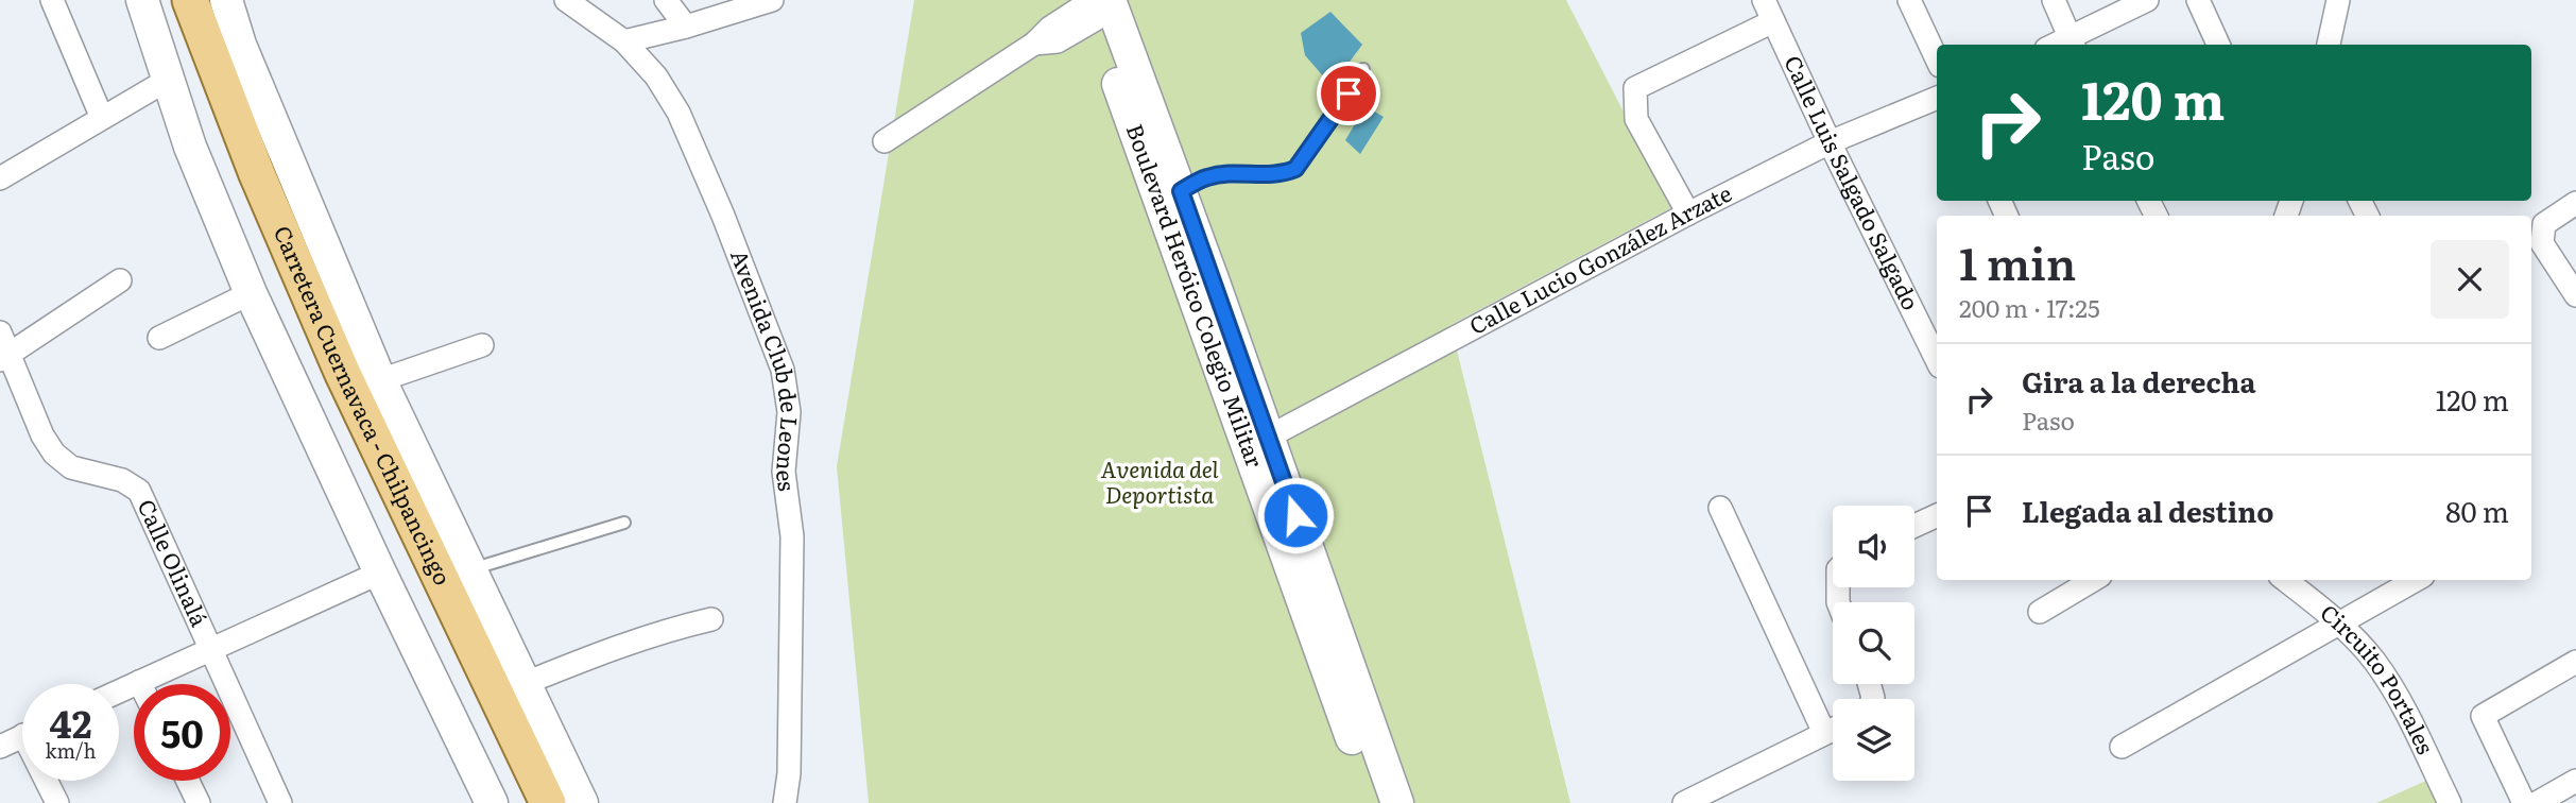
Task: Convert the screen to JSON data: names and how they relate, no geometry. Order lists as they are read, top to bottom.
{
  "streets": {
    "main road": ["Carretera Cuernavaca - Chilpancingo"],
    "street": [
      "Calle Luis Salgado Salgado",
      "Calle Lucio González Arzate",
      "Boulevard Heróico Colegio Militar",
      "Avenida Club de Leones",
      "Calle Olinalá",
      "Circuito Portales"
    ]
  },
  "crossings": [
    ["Calle Luis Salgado Salgado", "Calle Lucio González Arzate"],
    ["Calle Lucio González Arzate", "Boulevard Heróico Colegio Militar"]
  ],
  "parks": ["Avenida del Deportista"],
  "page": {
    "turn": ["120 m", "Paso"],
    "heading": ["1 min", "200 m · 17:25"],
    "list": [
      {
        "name": "Gira a la derecha",
        "note": "Paso",
        "value": "120 m"
      },
      {
        "name": "Llegada al destino",
        "value": "80 m"
      }
    ],
    "speed": "42 km/h",
    "limit": "50"
  }
}
